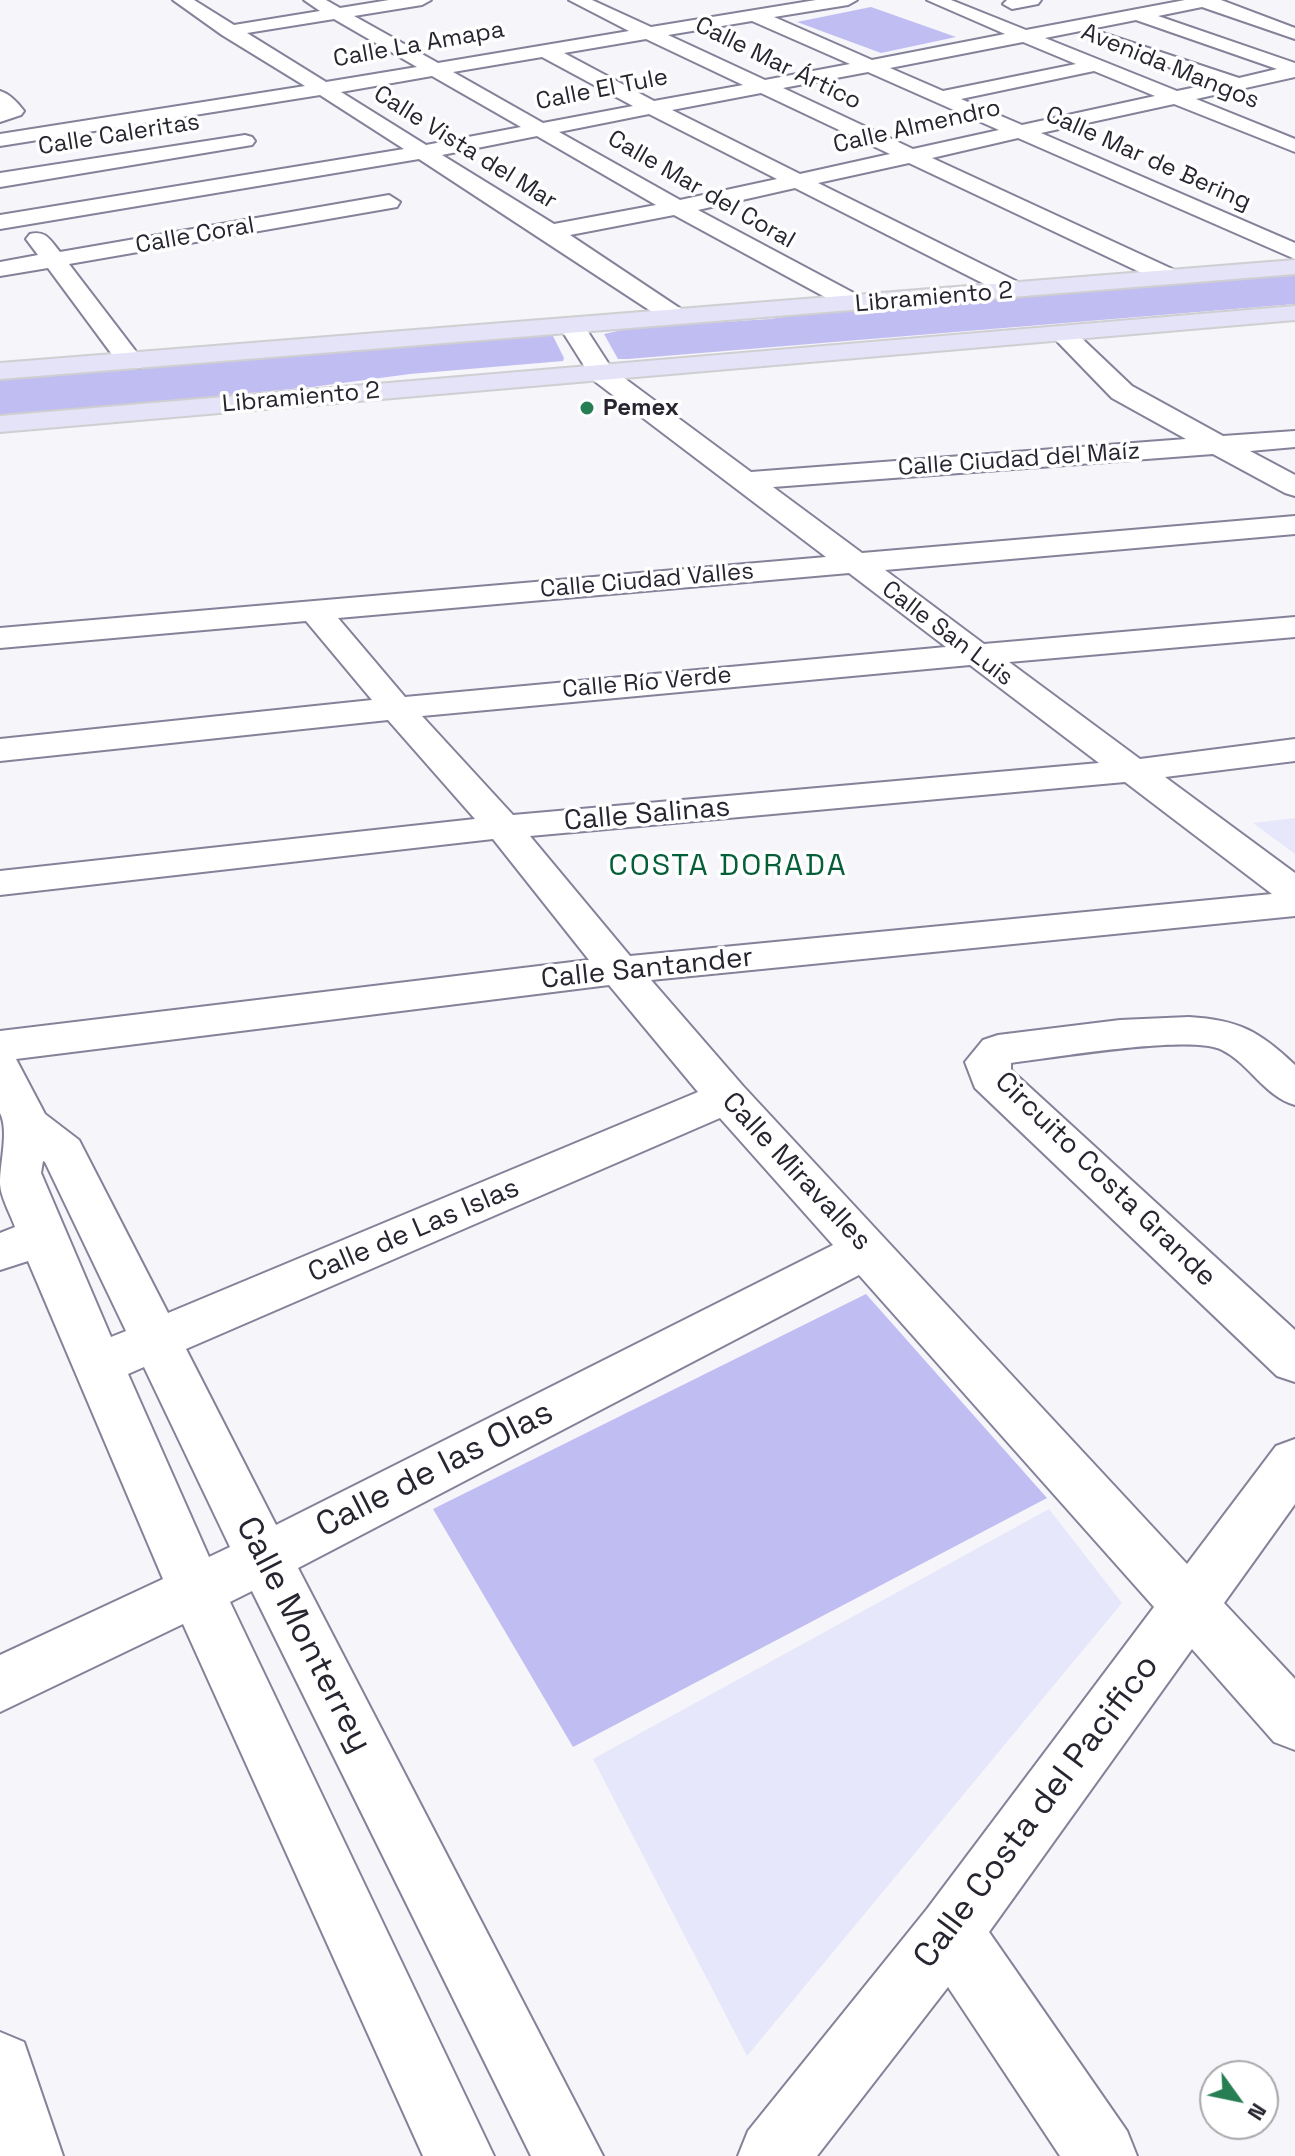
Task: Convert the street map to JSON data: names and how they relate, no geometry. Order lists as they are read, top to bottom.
{
  "streets": {
    "main road": ["Libramiento 2"],
    "street": [
      "Calle La Amapa",
      "Calle Mar Ártico",
      "Avenida Mangos",
      "Calle El Tule",
      "Calle Almendro",
      "Calle Caleritas",
      "Calle Vista del Mar",
      "Calle Mar de Bering",
      "Calle Mar del Coral",
      "Calle Coral",
      "Calle Ciudad del Maíz",
      "Calle Ciudad Valles",
      "Calle San Luis",
      "Calle Río Verde",
      "Calle Salinas",
      "Calle Santander",
      "Calle Miravalles",
      "Circuito Costa Grande",
      "Calle de Las Islas",
      "Calle de las Olas",
      "Calle Monterrey",
      "Calle Costa del Pacifico"
    ]
  },
  "crossings": [
    ["Calle La Amapa", "Calle Mar Ártico"],
    ["Calle La Amapa", "Calle Vista del Mar"],
    ["Calle La Amapa", "Calle Mar de Bering"],
    ["Calle La Amapa", "Calle Mar del Coral"],
    ["Calle Mar Ártico", "Calle El Tule"],
    ["Calle Mar Ártico", "Calle Almendro"],
    ["Calle Mar Ártico", "Libramiento 2"],
    ["Avenida Mangos", "Calle El Tule"],
    ["Avenida Mangos", "Calle Almendro"],
    ["Calle El Tule", "Calle Vista del Mar"],
    ["Calle El Tule", "Calle Mar de Bering"],
    ["Calle El Tule", "Calle Mar del Coral"],
    ["Calle Almendro", "Calle Vista del Mar"],
    ["Calle Almendro", "Calle Mar de Bering"],
    ["Calle Almendro", "Calle Mar del Coral"],
    ["Calle Vista del Mar", "Libramiento 2"],
    ["Calle Mar del Coral", "Libramiento 2"],
    ["Libramiento 2", "Calle San Luis"],
    ["Calle Ciudad del Maíz", "Calle San Luis"],
    ["Calle Ciudad Valles", "Calle San Luis"],
    ["Calle Ciudad Valles", "Calle Miravalles"],
    ["Calle San Luis", "Calle Río Verde"],
    ["Calle San Luis", "Calle Salinas"],
    ["Calle Río Verde", "Calle Miravalles"],
    ["Calle Salinas", "Calle Miravalles"],
    ["Calle Santander", "Calle Miravalles"],
    ["Calle Miravalles", "Calle de Las Islas"],
    ["Calle Miravalles", "Calle de las Olas"],
    ["Calle Miravalles", "Calle Costa del Pacifico"],
    ["Calle de Las Islas", "Calle Monterrey"],
    ["Calle de las Olas", "Calle Monterrey"]
  ],
  "districts": ["COSTA DORADA"],
  "places": ["Pemex"],
  "north": "bottom right"
}
